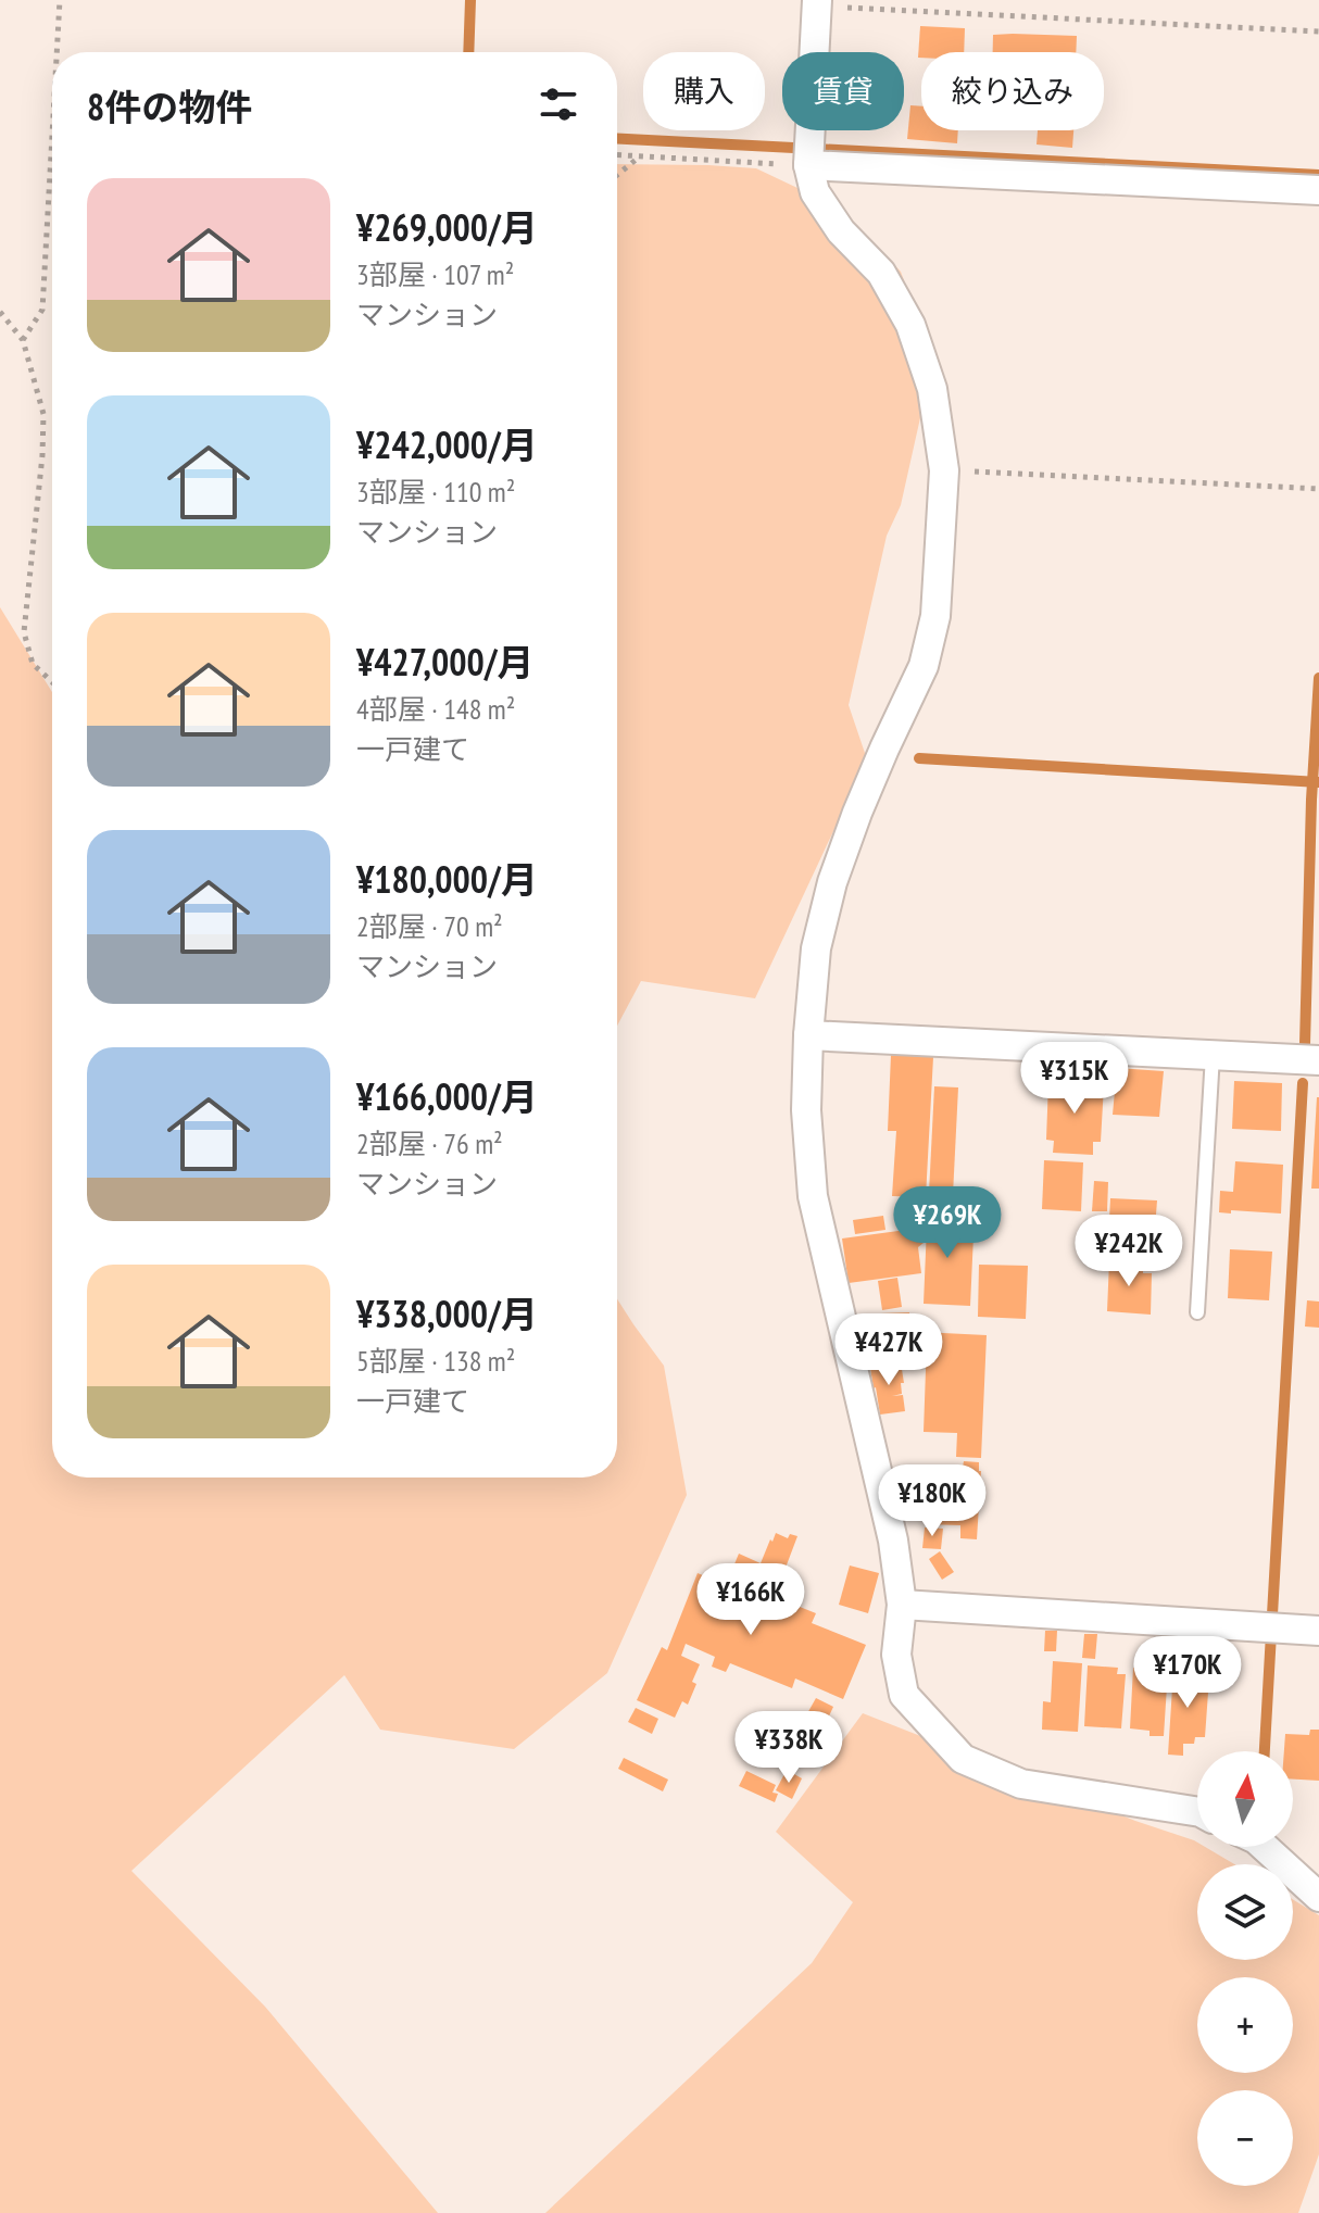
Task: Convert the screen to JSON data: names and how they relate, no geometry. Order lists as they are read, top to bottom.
{
  "north": "top",
  "page": {
    "chip": ["購入", "賃貸", "絞り込み"],
    "heading": "8件の物件",
    "list": [
      {
        "name": "¥269,000/月",
        "note": "3部屋 · 107 m² · マンション"
      },
      {
        "name": "¥242,000/月",
        "note": "3部屋 · 110 m² · マンション"
      },
      {
        "name": "¥427,000/月",
        "note": "4部屋 · 148 m² · 一戸建て"
      },
      {
        "name": "¥180,000/月",
        "note": "2部屋 · 70 m² · マンション"
      },
      {
        "name": "¥166,000/月",
        "note": "2部屋 · 76 m² · マンション"
      },
      {
        "name": "¥338,000/月",
        "note": "5部屋 · 138 m² · 一戸建て"
      }
    ],
    "price": [
      "¥315K",
      "¥269K",
      "¥242K",
      "¥427K",
      "¥180K",
      "¥166K",
      "¥170K",
      "¥338K"
    ],
    "map_buttons": ["+", "−"]
  }
}
